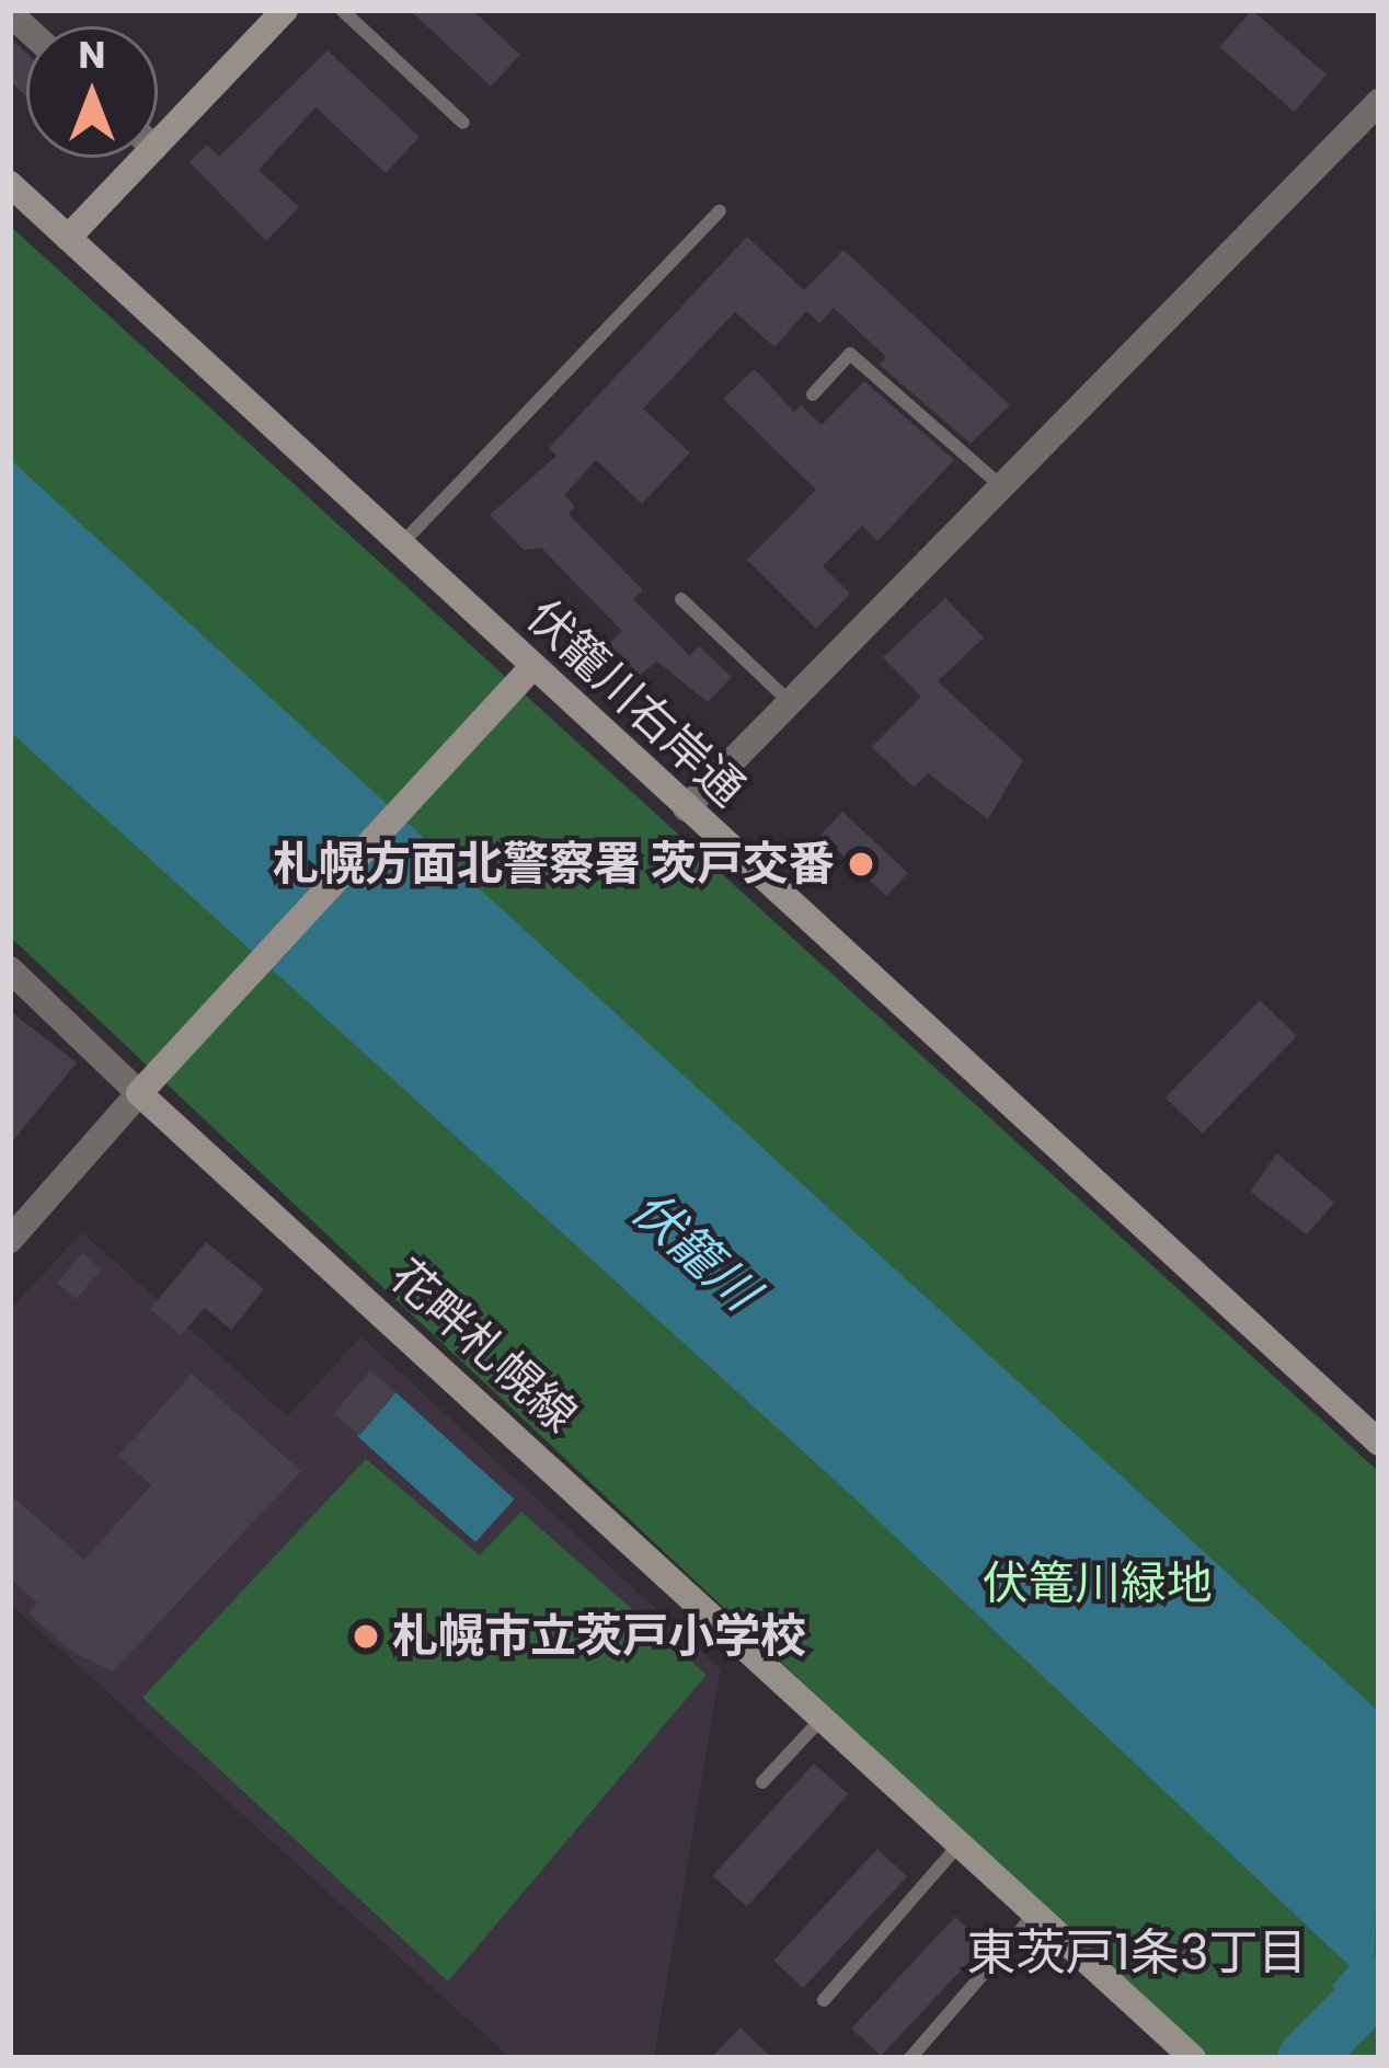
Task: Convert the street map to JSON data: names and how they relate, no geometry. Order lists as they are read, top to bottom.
{
  "streets": {
    "main road": ["伏籠川右岸通", "花畔札幌線"]
  },
  "districts": ["東茨戸1条3丁目"],
  "water": ["伏籠川"],
  "parks": ["伏篭川緑地"],
  "places": ["札幌方面北警察署 茨戸交番", "札幌市立茨戸小学校"],
  "north": "top"
}
